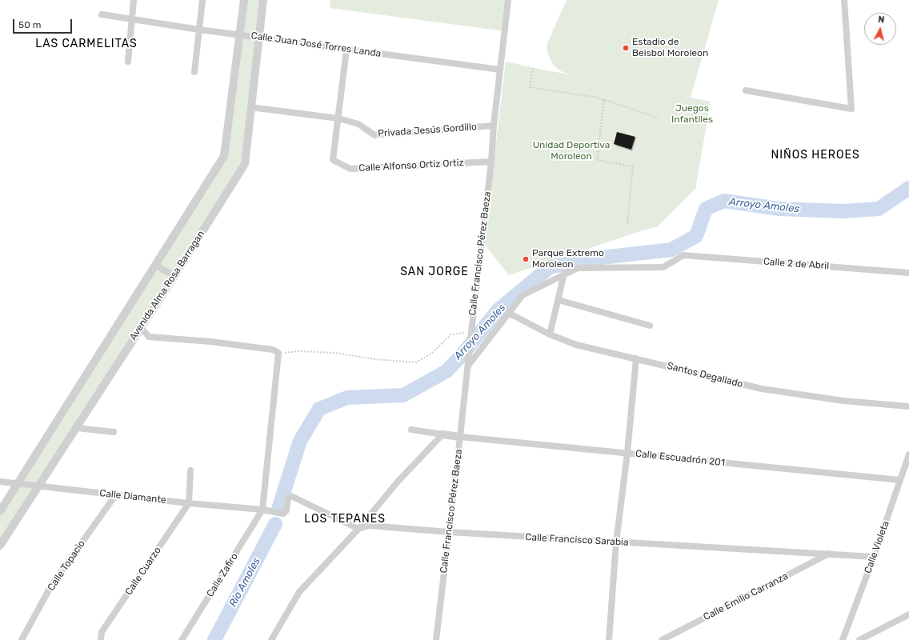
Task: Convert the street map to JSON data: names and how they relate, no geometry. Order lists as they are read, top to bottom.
{
  "streets": {
    "street": [
      "Calle Juan José Torres Landa",
      "Privada Jesús Gordillo",
      "Calle Alfonso Ortiz Ortiz",
      "Calle Francisco Pérez Baeza",
      "Calle 2 de Abril",
      "Avenida Alma Rosa Barragan",
      "Santos Degallado",
      "Calle Escuadrón 201",
      "Calle Diamante",
      "Calle Francisco Sarabia",
      "Calle Violeta",
      "Calle Topacio",
      "Calle Cuarzo",
      "Calle Zafiro",
      "Calle Emilio Carranza"
    ]
  },
  "crossings": [
    ["Calle Juan José Torres Landa", "Calle Francisco Pérez Baeza"],
    ["Calle Juan José Torres Landa", "Avenida Alma Rosa Barragan"],
    ["Privada Jesús Gordillo", "Calle Alfonso Ortiz Ortiz"],
    ["Privada Jesús Gordillo", "Calle Francisco Pérez Baeza"],
    ["Privada Jesús Gordillo", "Avenida Alma Rosa Barragan"],
    ["Calle Alfonso Ortiz Ortiz", "Calle Francisco Pérez Baeza"],
    ["Calle Francisco Pérez Baeza", "Calle Escuadrón 201"],
    ["Calle Francisco Pérez Baeza", "Calle Francisco Sarabia"],
    ["Avenida Alma Rosa Barragan", "Calle Diamante"],
    ["Calle Escuadrón 201", "Calle Violeta"],
    ["Calle Diamante", "Calle Francisco Sarabia"],
    ["Calle Diamante", "Calle Topacio"],
    ["Calle Diamante", "Calle Cuarzo"],
    ["Calle Diamante", "Calle Zafiro"],
    ["Calle Francisco Sarabia", "Calle Violeta"],
    ["Calle Francisco Sarabia", "Calle Emilio Carranza"]
  ],
  "districts": [
    "LAS CARMELITAS",
    "NIÑOS HEROES",
    "SAN JORGE",
    "LOS TEPANES"
  ],
  "water": ["Arroyo Amoles", "Río Amoles"],
  "parks": ["Juegos Infantiles", "Unidad Deportiva Moroleon"],
  "places": ["Estadio de Beisbol Moroleon", "Parque Extremo Moroleon"],
  "scale_bar": "50 m",
  "north": "top"
}
